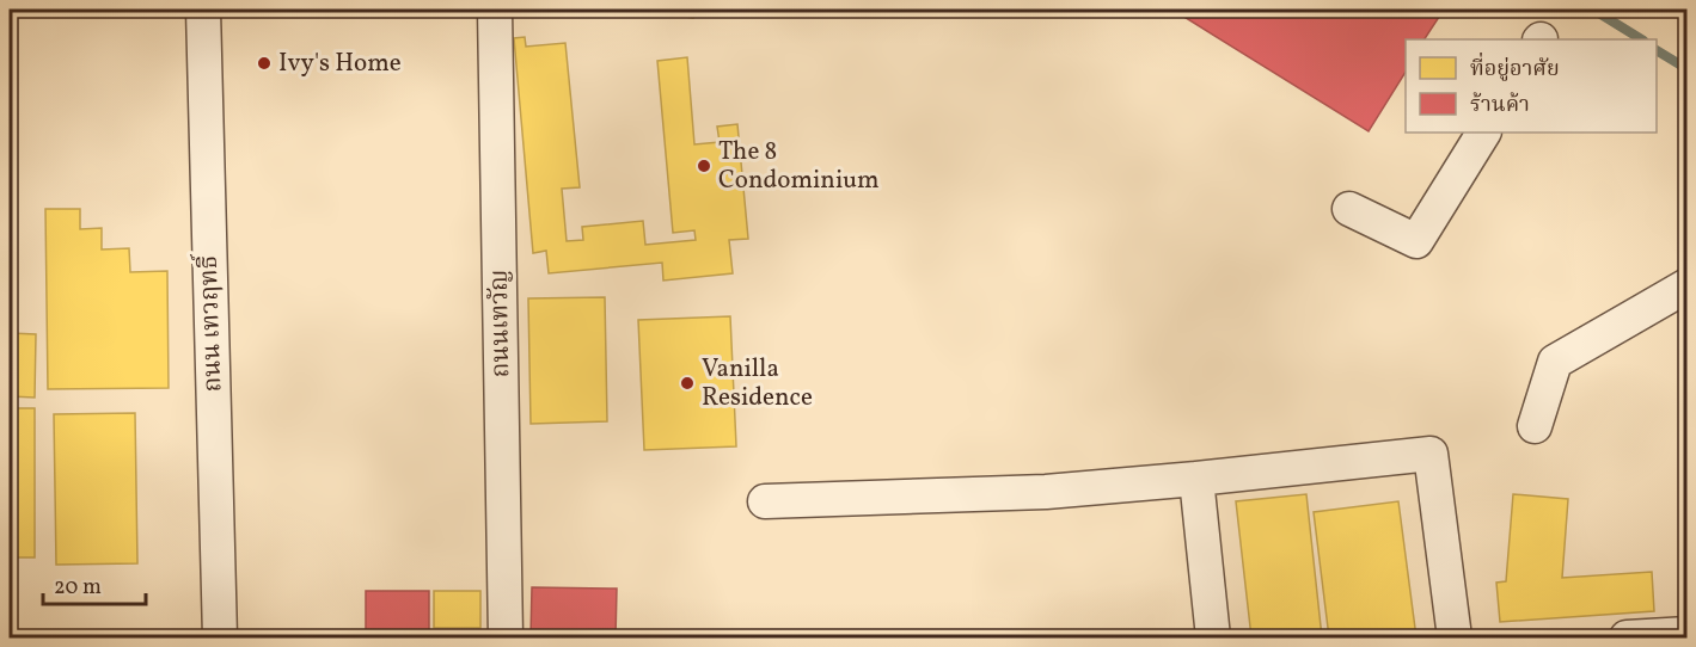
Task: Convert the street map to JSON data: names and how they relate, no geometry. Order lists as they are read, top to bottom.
{
  "streets": {
    "street": ["ถนน เทวฤทธิ์", "ถนนเทวัญ"]
  },
  "places": ["Ivy's Home", "The 8 Condominium", "Vanilla Residence"],
  "legend": ["ที่อยู่อาศัย", "ร้านค้า"],
  "scale_bar": "20 m"
}
